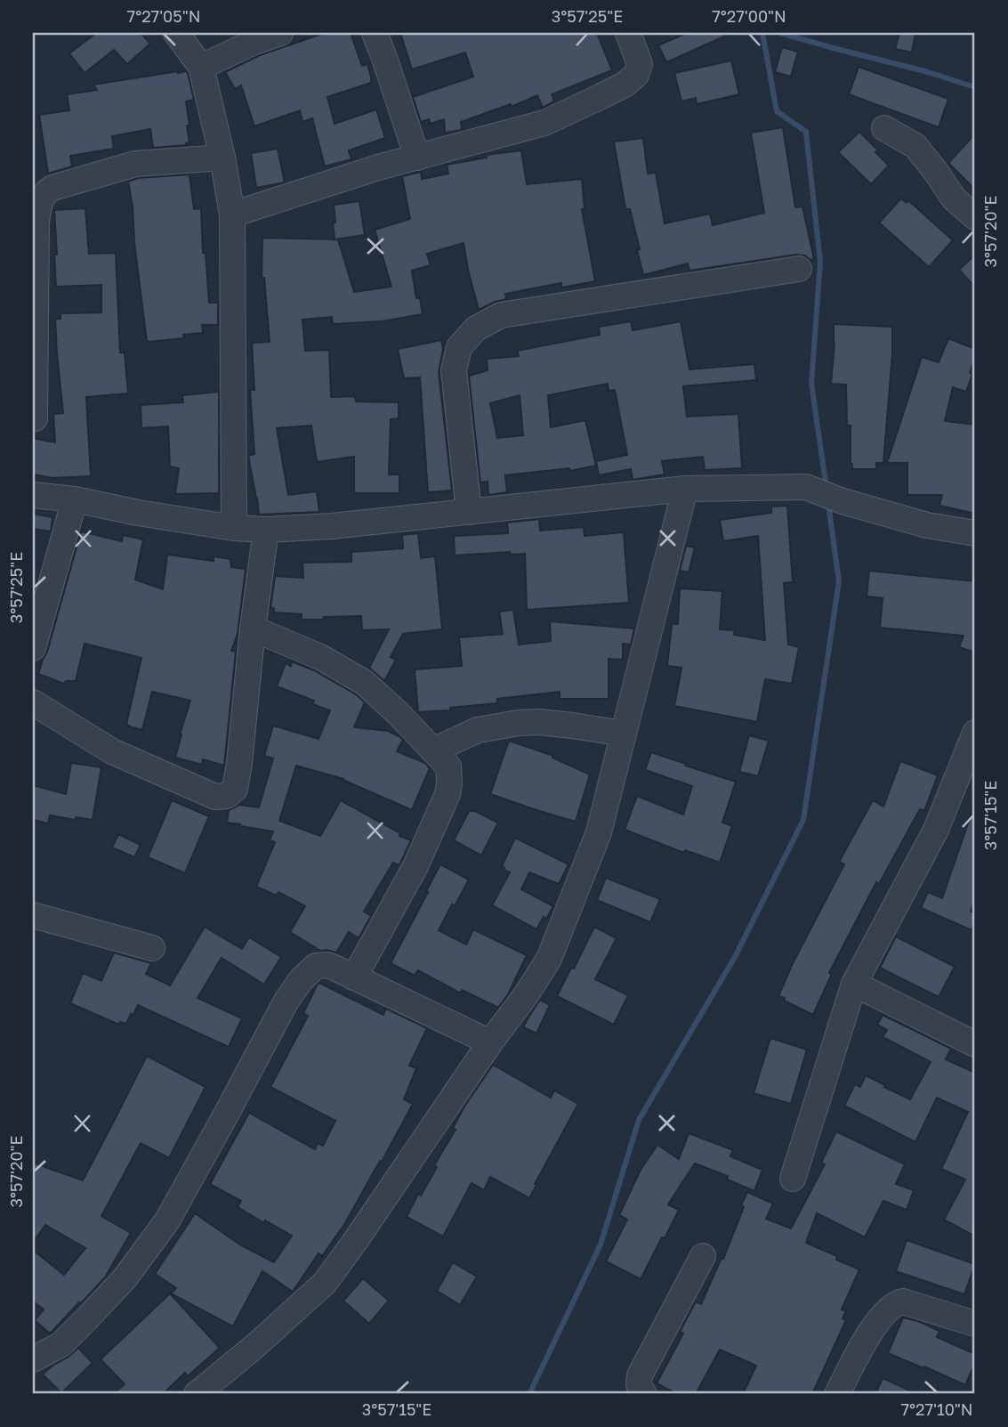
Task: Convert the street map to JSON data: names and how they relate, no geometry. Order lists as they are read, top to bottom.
{
  "coordinates": [
    "7°27'05\"N",
    "3°57'25\"E",
    "7°27'00\"N",
    "3°57'20\"E",
    "3°57'15\"E",
    "7°27'10\"N"
  ]
}
